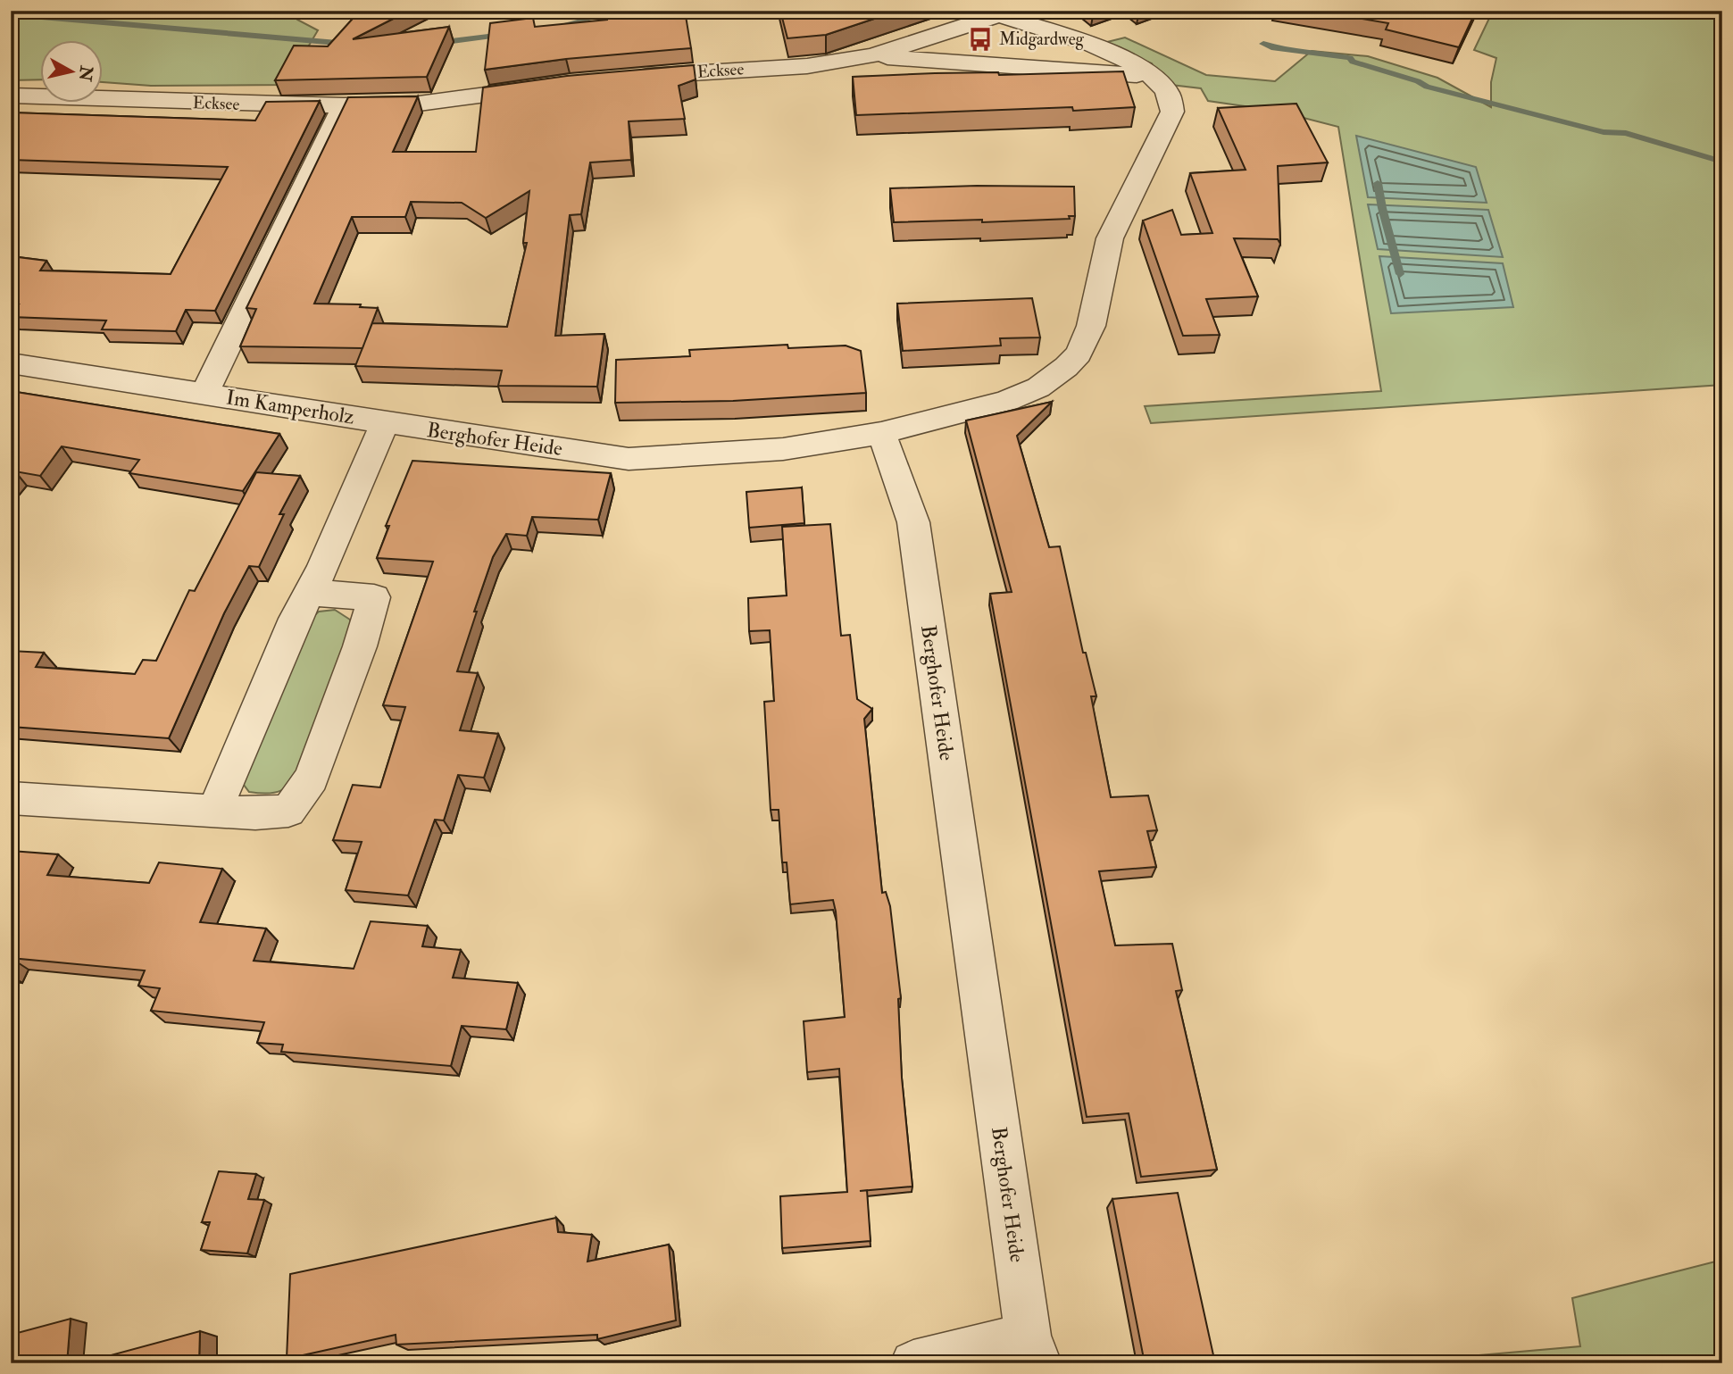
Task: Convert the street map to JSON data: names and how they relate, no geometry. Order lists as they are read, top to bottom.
{
  "streets": {
    "street": ["Ecksee", "Im Kamperholz", "Berghofer Heide"]
  },
  "crossings": [
    ["Im Kamperholz", "Berghofer Heide"]
  ],
  "places": {
    "bus stop": ["Midgardweg"]
  },
  "north": "right"
}
